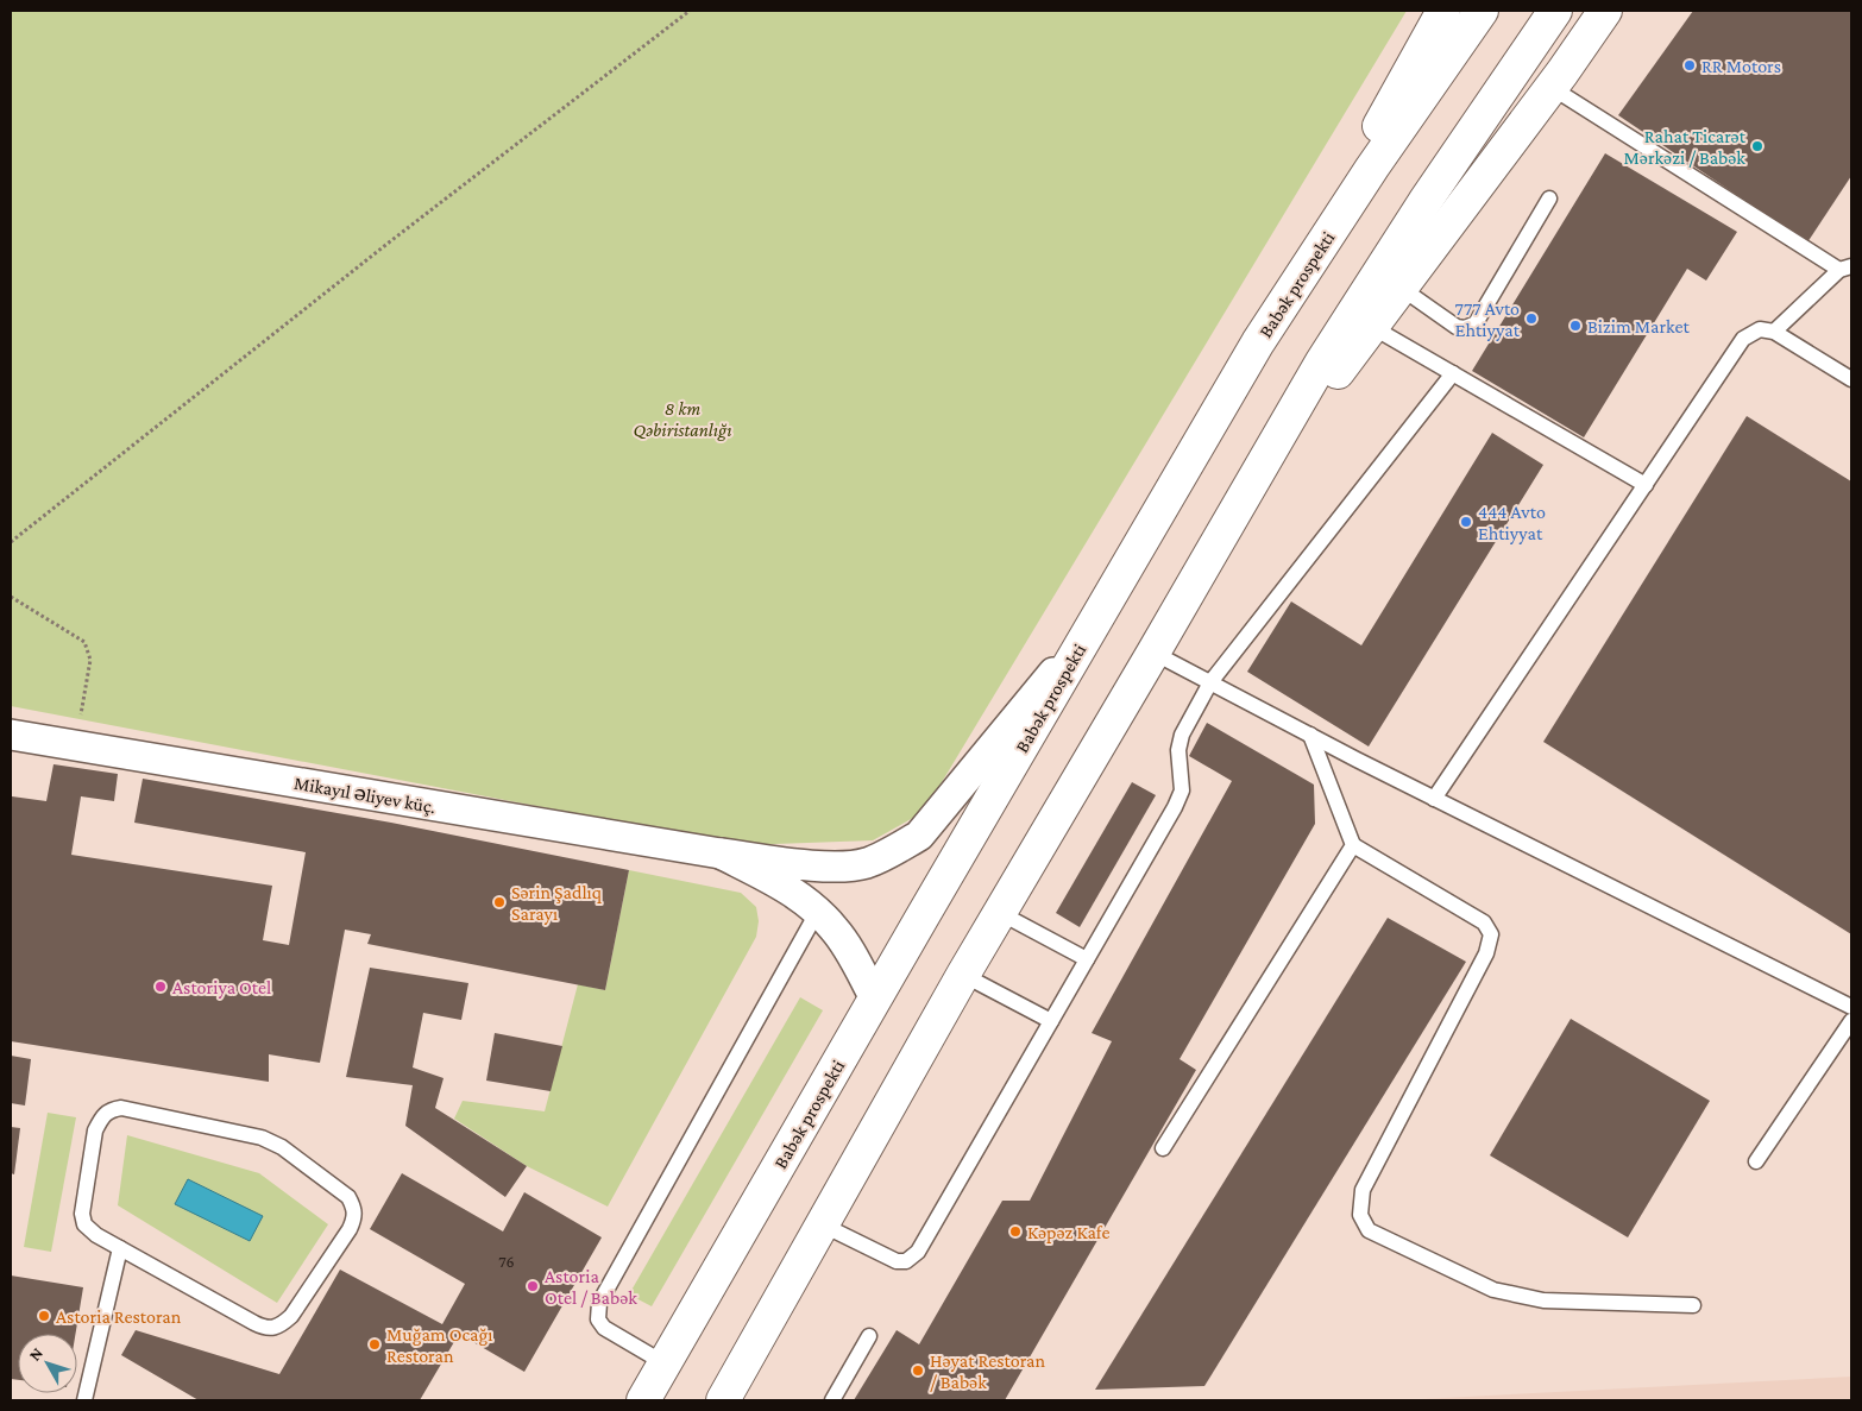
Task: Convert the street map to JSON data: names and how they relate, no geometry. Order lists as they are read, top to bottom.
{
  "streets": {
    "main road": ["Babək prospekti"],
    "street": ["Mikayıl Əliyev küç."]
  },
  "crossings": [
    ["Babək prospekti", "Mikayıl Əliyev küç."]
  ],
  "parks": ["8 km Qəbiristanlığı"],
  "places": [
    "RR Motors",
    "Rahat Ticarət Mərkəzi / Babək",
    "777 Avto Ehtiyyat",
    "Bizim Market",
    "444 Avto Ehtiyyat",
    "Sərin Şadlıq Sarayı",
    "Astoriya Otel",
    "Kəpəz Kafe",
    "Astoria Otel / Babək",
    "Astoria Restoran",
    "Muğam Ocağı Restoran",
    "Həyat Restoran / Babək"
  ],
  "house_numbers": ["76"],
  "north": "top left"
}
